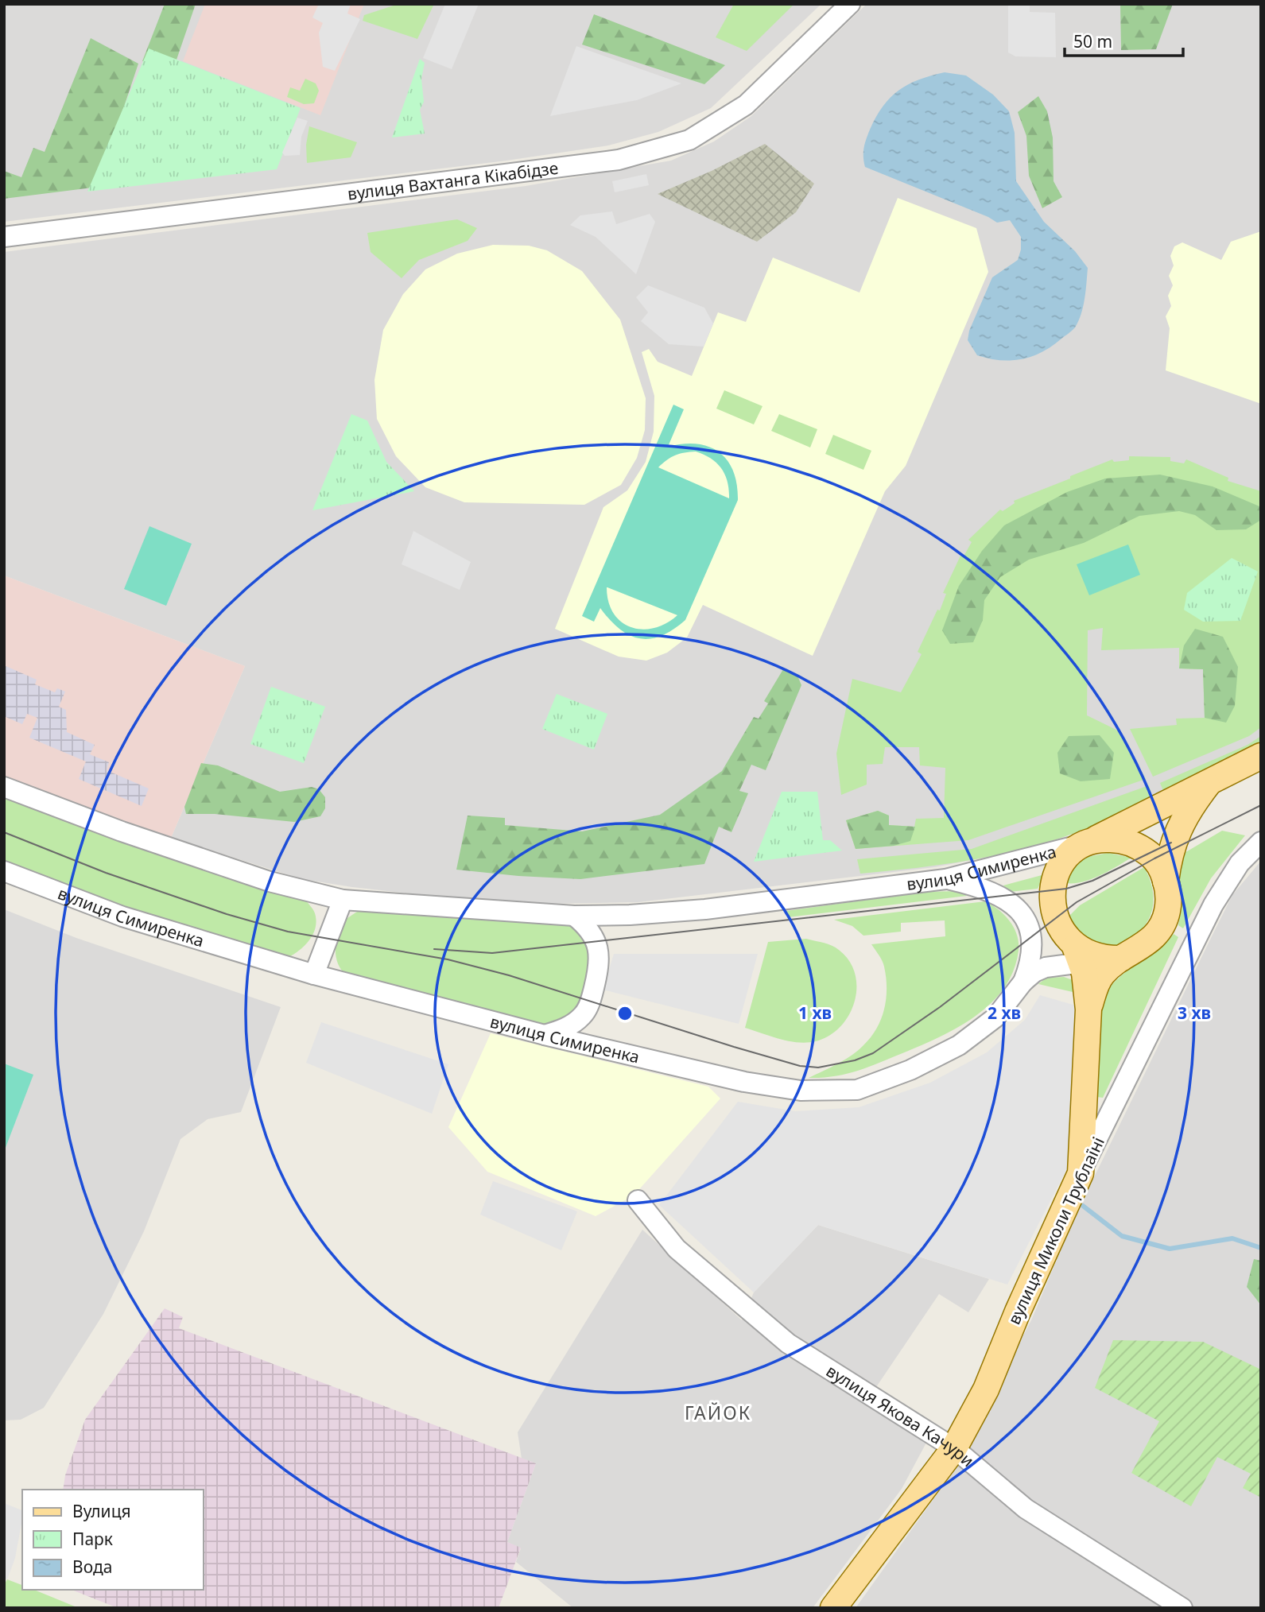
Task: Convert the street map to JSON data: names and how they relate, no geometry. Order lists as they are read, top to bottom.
{
  "streets": {
    "main road": ["вулиця Симиренка", "вулиця Миколи Трублаїні"],
    "street": ["вулиця Вахтанга Кікабідзе", "вулиця Якова Качури"]
  },
  "crossings": [
    ["вулиця Миколи Трублаїні", "вулиця Якова Качури"]
  ],
  "districts": ["ГАЙОК"],
  "legend": ["Вулиця", "Парк", "Вода"],
  "scale_bar": "50 m",
  "rings": ["1 хв", "2 хв", "3 хв"]
}
